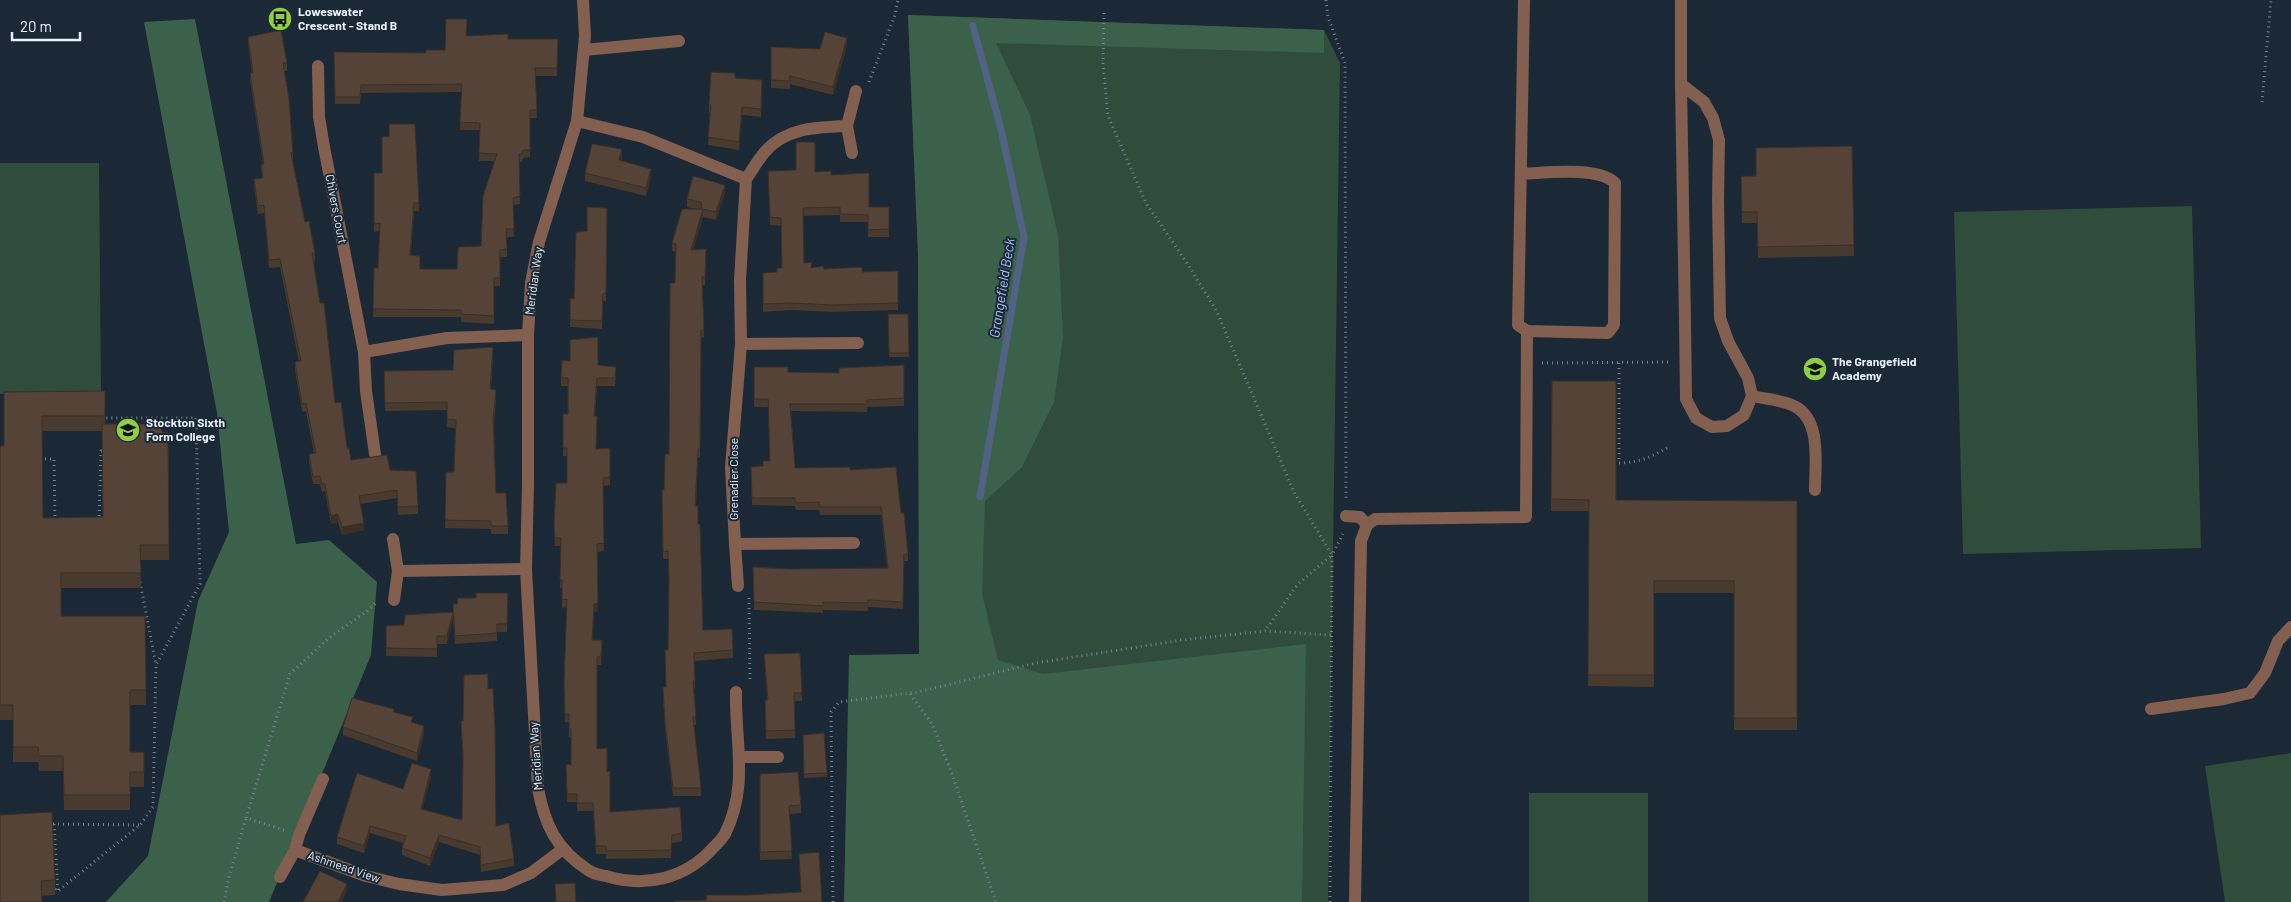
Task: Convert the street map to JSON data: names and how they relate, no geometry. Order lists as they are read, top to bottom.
{
  "streets": {
    "street": [
      "Chivers Court",
      "Meridian Way",
      "Grenadier Close",
      "Ashmead View"
    ]
  },
  "crossings": [
    ["Meridian Way", "Ashmead View"]
  ],
  "water": ["Grangefield Beck"],
  "places": {
    "bus stop": ["Loweswater Crescent - Stand B"],
    "school or university": ["The Grangefield Academy", "Stockton Sixth Form College"]
  },
  "scale_bar": "20 m"
}
